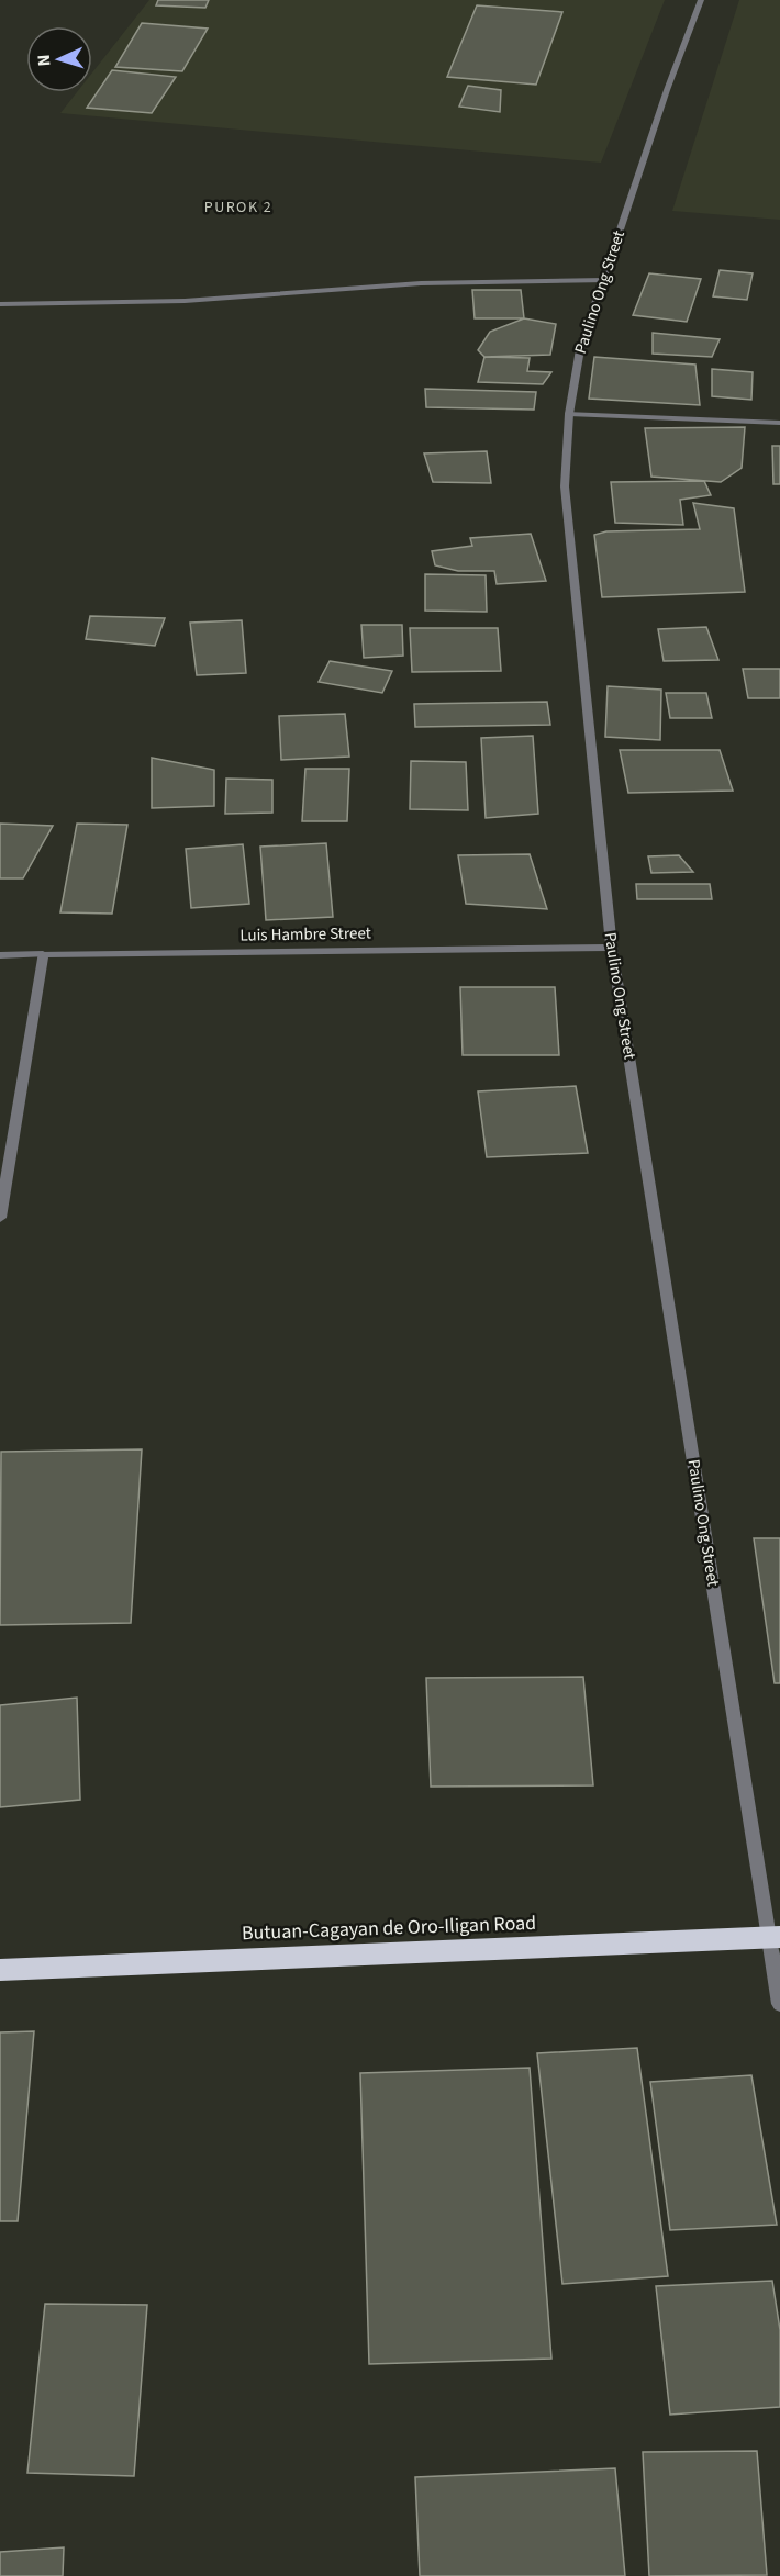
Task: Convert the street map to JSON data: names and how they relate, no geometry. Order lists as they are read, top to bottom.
{
  "streets": {
    "highway": ["Butuan-Cagayan de Oro-Iligan Road"],
    "street": ["Paulino Ong Street", "Luis Hambre Street"]
  },
  "crossings": [
    ["Paulino Ong Street", "Luis Hambre Street"],
    ["Paulino Ong Street", "Butuan-Cagayan de Oro-Iligan Road"]
  ],
  "districts": ["PUROK 2"],
  "north": "left"
}
